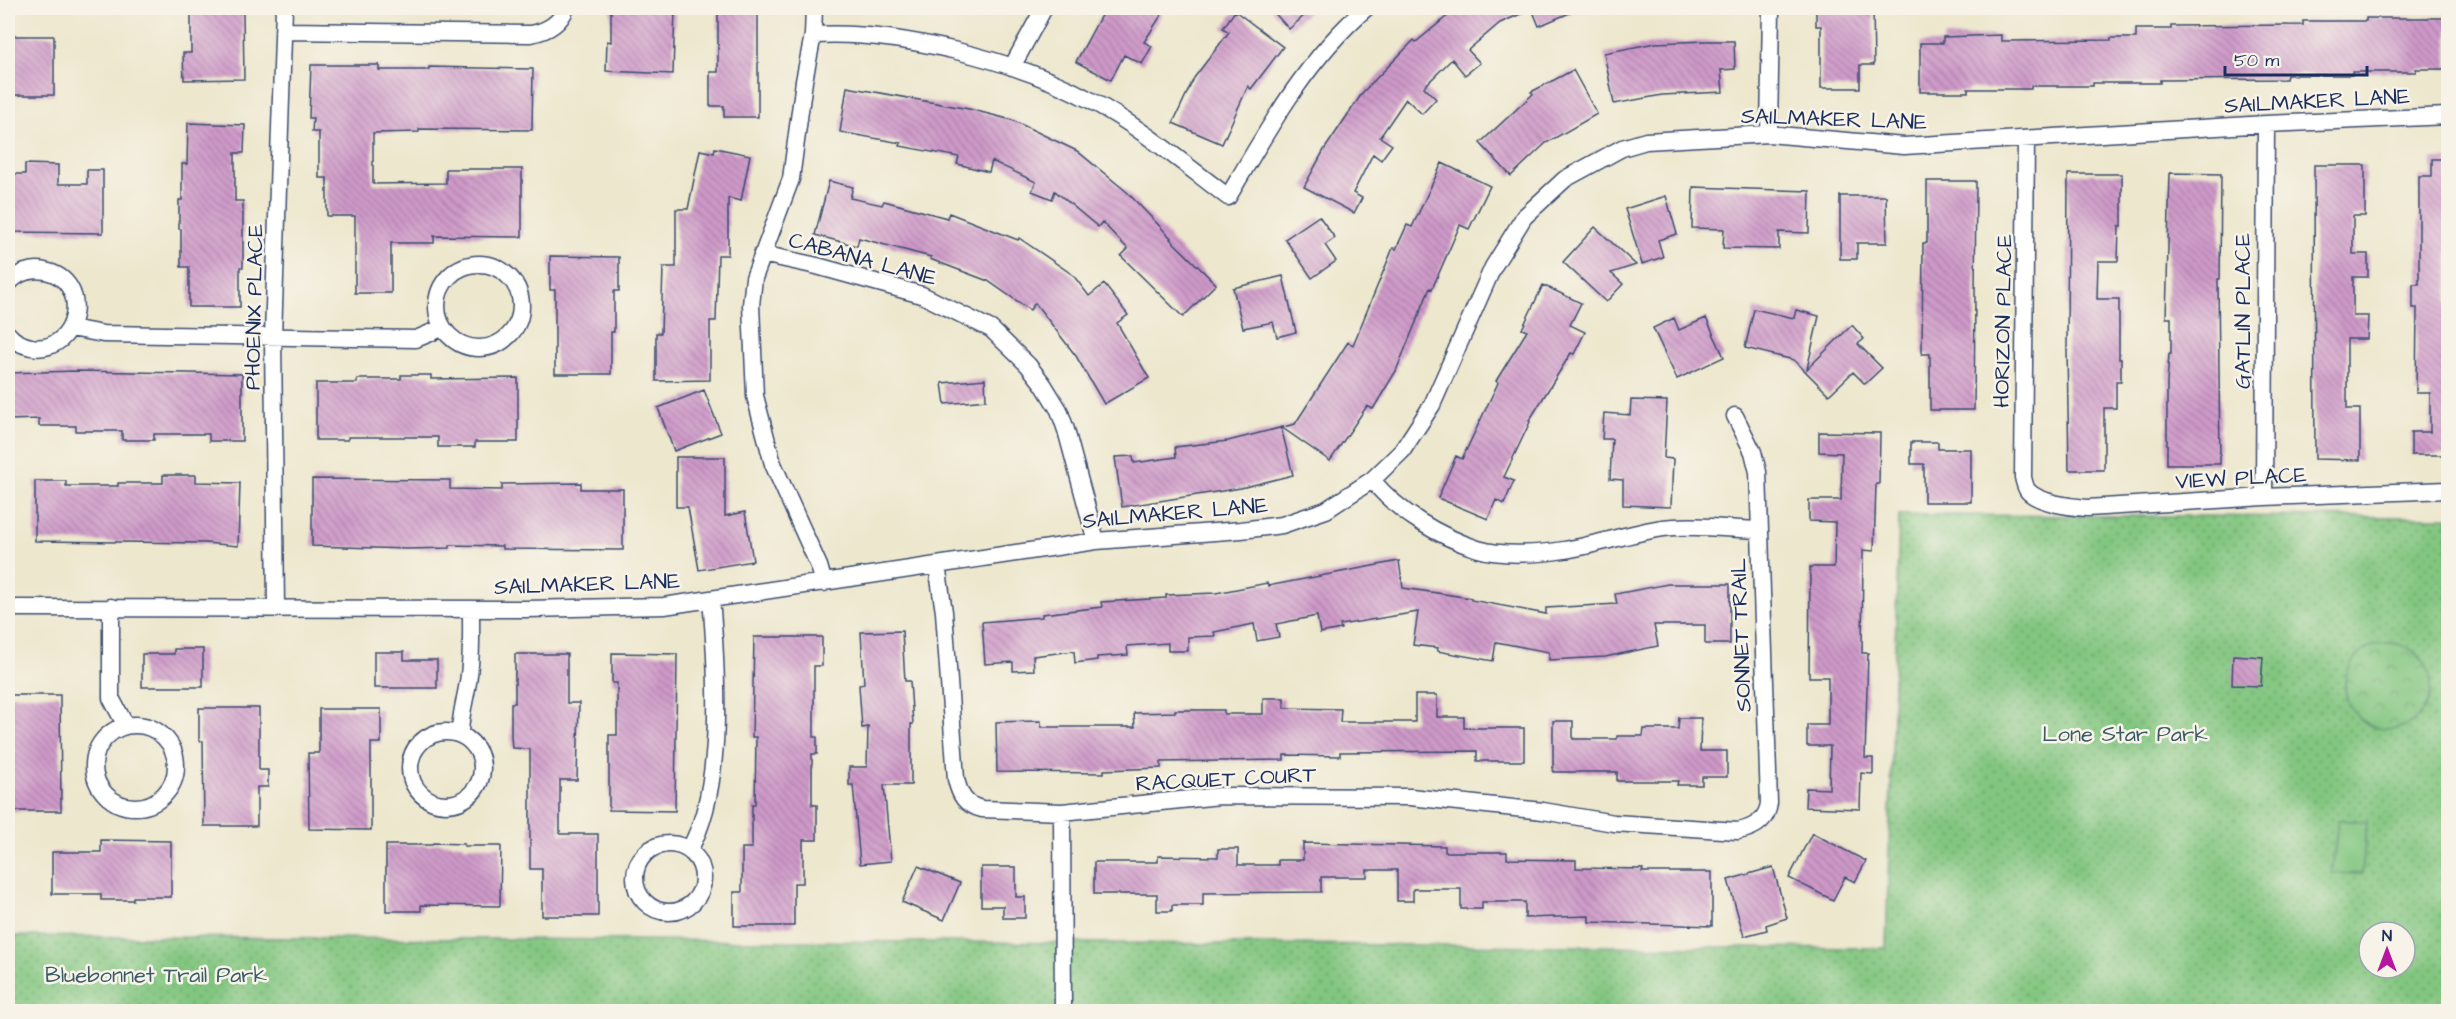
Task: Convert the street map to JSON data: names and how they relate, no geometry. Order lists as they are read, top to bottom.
{
  "streets": {
    "street": [
      "SAILMAKER LANE",
      "CABANA LANE",
      "PHOENIX PLACE",
      "GATLIN PLACE",
      "HORIZON PLACE",
      "VIEW PLACE",
      "SONNET TRAIL",
      "RACQUET COURT"
    ]
  },
  "crossings": [
    ["SAILMAKER LANE", "CABANA LANE"],
    ["SAILMAKER LANE", "PHOENIX PLACE"],
    ["SAILMAKER LANE", "GATLIN PLACE"],
    ["SAILMAKER LANE", "HORIZON PLACE"],
    ["SAILMAKER LANE", "RACQUET COURT"],
    ["GATLIN PLACE", "VIEW PLACE"],
    ["HORIZON PLACE", "VIEW PLACE"],
    ["SONNET TRAIL", "RACQUET COURT"]
  ],
  "parks": ["Lone Star Park", "Bluebonnet Trail Park"],
  "scale_bar": "50 m",
  "north": "top"
}
